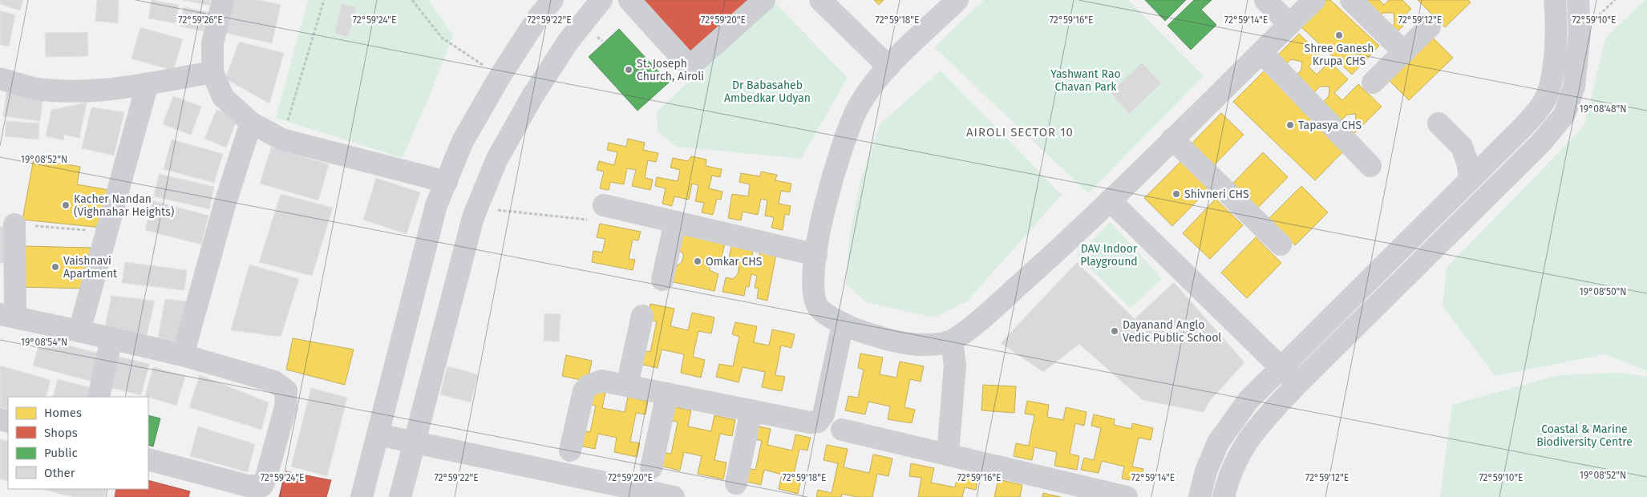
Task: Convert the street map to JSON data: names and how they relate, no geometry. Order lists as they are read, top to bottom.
{
  "districts": ["AIROLI SECTOR 10"],
  "parks": [
    "Yashwant Rao Chavan Park",
    "Dr Babasaheb Ambedkar Udyan",
    "DAV Indoor Playground",
    "Coastal & Marine Biodiversity Centre"
  ],
  "places": [
    "Shree Ganesh Krupa CHS",
    "St. Joseph Church, Airoli",
    "Tapasya CHS",
    "Shivneri CHS",
    "Kacher Nandan (Vighnahar Heights)",
    "Omkar CHS",
    "Vaishnavi Apartment",
    "Dayanand Anglo Vedic Public School"
  ],
  "legend": [
    "Homes",
    "Shops",
    "Public",
    "Other"
  ],
  "coordinates": [
    "72°59'22\"E",
    "72°59'20\"E",
    "72°59'18\"E",
    "72°59'14\"E",
    "72°59'12\"E",
    "72°59'10\"E",
    "72°59'26\"E",
    "72°59'24\"E",
    "72°59'16\"E",
    "19°08'48\"N",
    "19°08'52\"N",
    "19°08'50\"N",
    "19°08'54\"N"
  ]
}
